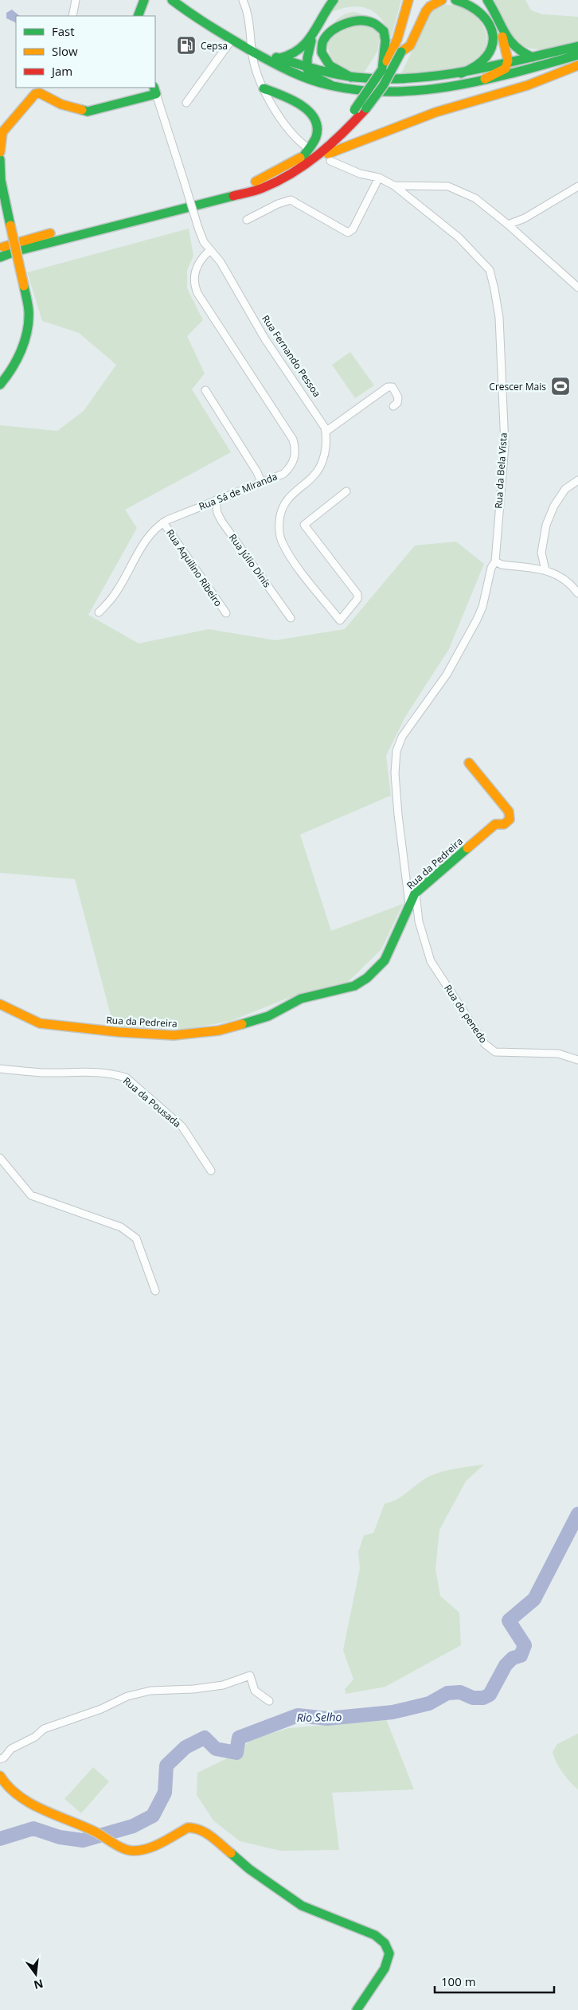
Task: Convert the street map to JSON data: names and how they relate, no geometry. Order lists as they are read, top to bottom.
{
  "streets": {
    "main road": ["Rua da Pedreira"],
    "street": [
      "Rua Fernando Pessoa",
      "Rua da Bela Vista",
      "Rua Sá de Miranda",
      "Rua Júlio Dinis",
      "Rua Aquilino Ribeiro",
      "Rua do penedo",
      "Rua da Pousada"
    ]
  },
  "crossings": [
    ["Rua Fernando Pessoa", "Rua Sá de Miranda"],
    ["Rua da Bela Vista", "Rua da Pedreira"],
    ["Rua Sá de Miranda", "Rua Júlio Dinis"],
    ["Rua Sá de Miranda", "Rua Aquilino Ribeiro"],
    ["Rua da Pedreira", "Rua do penedo"]
  ],
  "water": ["Rio Selho"],
  "places": {
    "fuel station": ["Cepsa"],
    "sports": ["Crescer Mais"]
  },
  "legend": ["Fast", "Slow", "Jam"],
  "scale_bar": "100 m",
  "north": "bottom"
}
